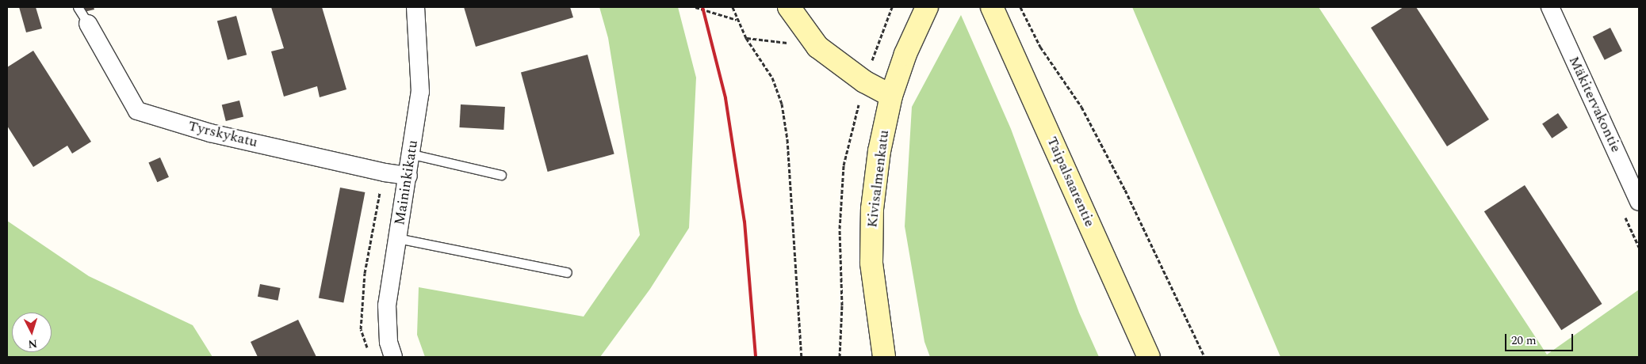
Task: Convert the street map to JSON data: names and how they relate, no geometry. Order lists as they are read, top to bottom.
{
  "streets": {
    "main road": ["Kivisalmenkatu", "Taipalsaarentie"],
    "street": ["Mäkitervakontie", "Tyrskykatu", "Maininkikatu"]
  },
  "crossings": [
    ["Tyrskykatu", "Maininkikatu"]
  ],
  "scale_bar": "20 m",
  "north": "bottom"
}
